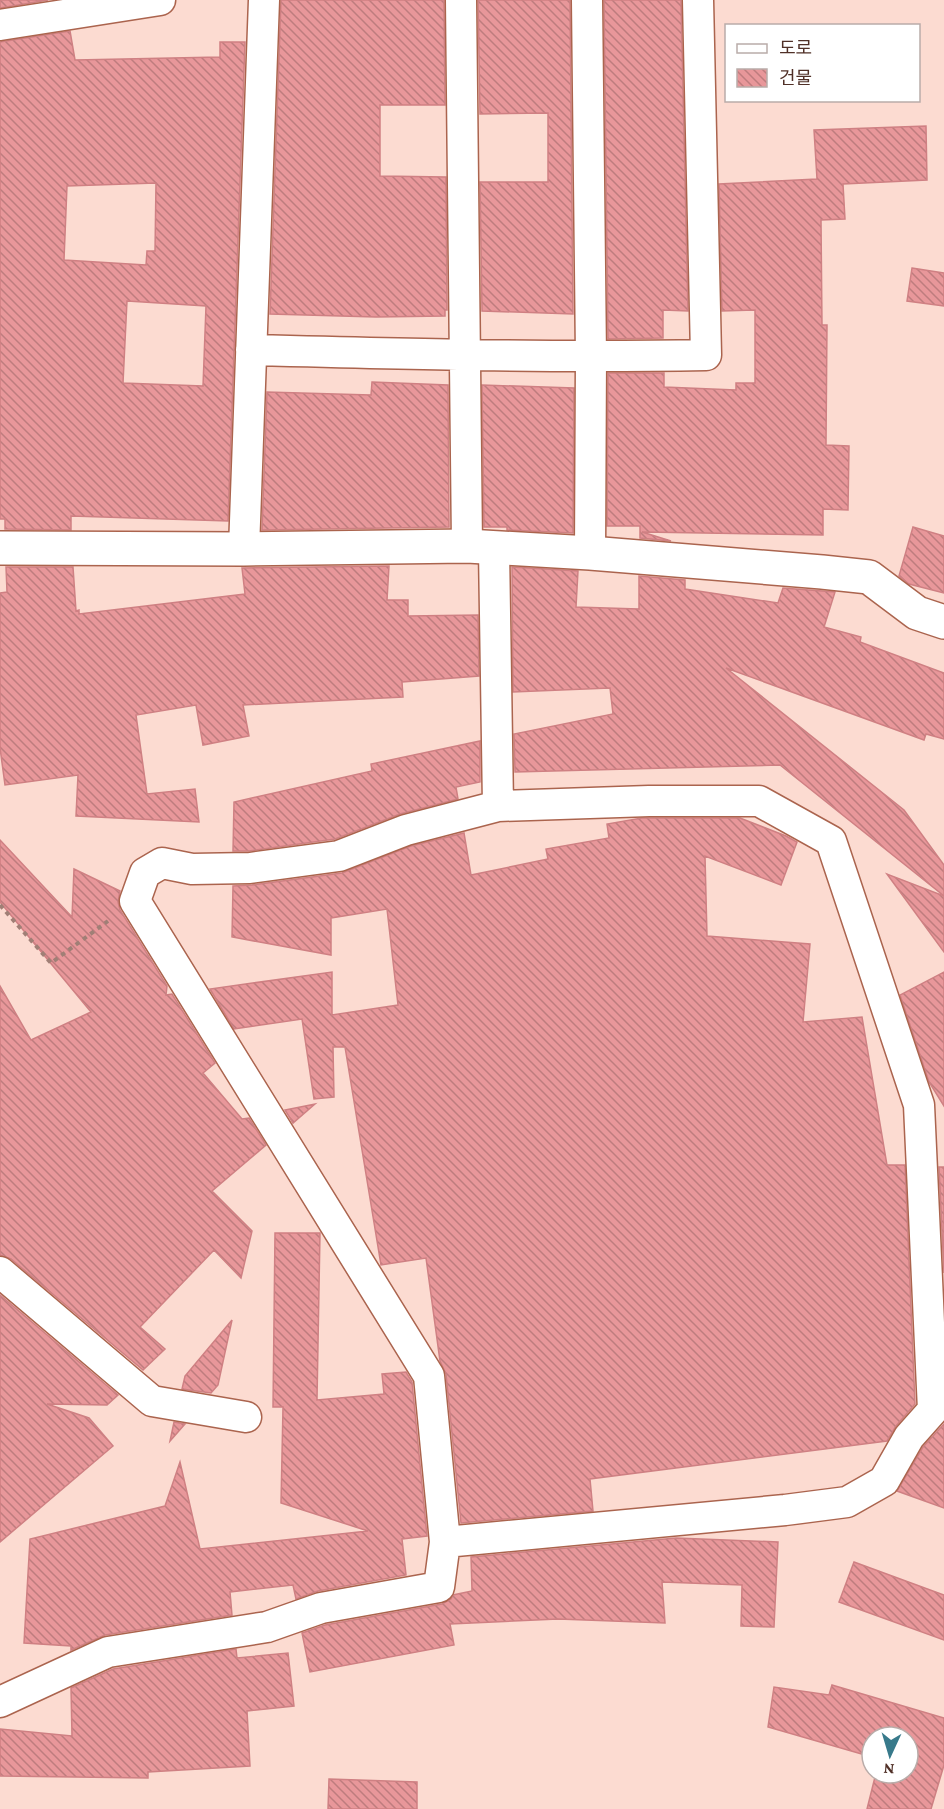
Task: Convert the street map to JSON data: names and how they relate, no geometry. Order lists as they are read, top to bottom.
{
  "legend": ["도로", "건물"],
  "north": "bottom"
}
